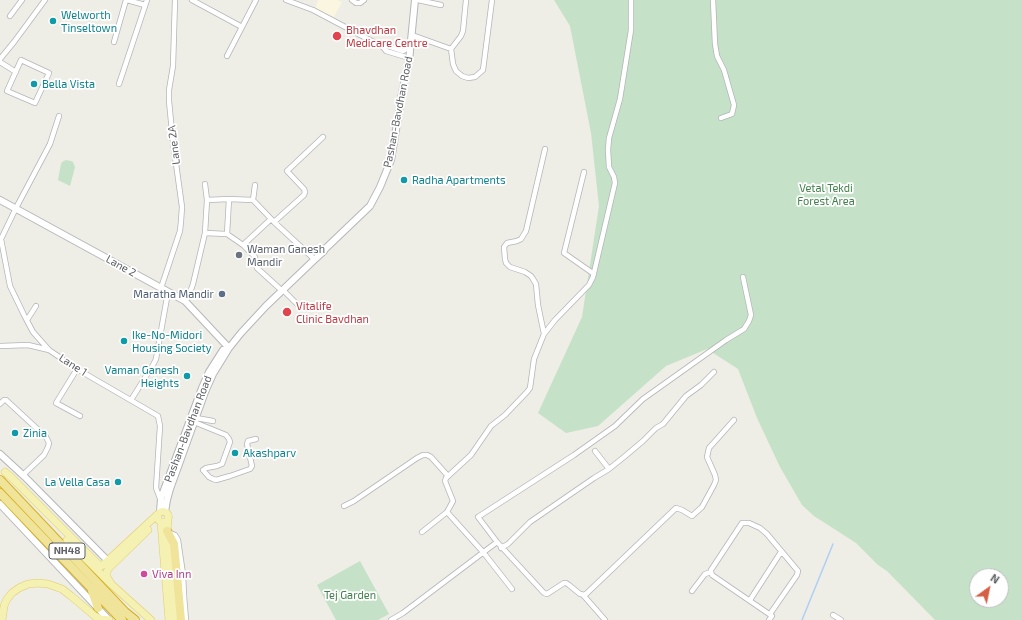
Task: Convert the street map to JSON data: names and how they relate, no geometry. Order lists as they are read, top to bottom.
{
  "streets": {
    "highway": ["NH48"],
    "main road": ["Pashan-Bavdhan Road", "Lane 2"],
    "street": ["Lane 2A", "Lane 1"]
  },
  "crossings": [
    ["Pashan-Bavdhan Road", "Lane 2"],
    ["Pashan-Bavdhan Road", "Lane 1"],
    ["Lane 2A", "Lane 2"],
    ["Lane 2", "Lane 1"]
  ],
  "parks": ["Vetal Tekdi Forest Area", "Tej Garden"],
  "places": [
    "Welworth Tinseltown",
    "Bhavdhan Medicare Centre",
    "Bella Vista",
    "Radha Apartments",
    "Waman Ganesh Mandir",
    "Maratha Mandir",
    "Vitalife Clinic Bavdhan",
    "Ike-No-Midori Housing Society",
    "Vaman Ganesh Heights",
    "Zinia",
    "Akashparv",
    "La Vella Casa",
    "Viva Inn"
  ],
  "north": "top right"
}
